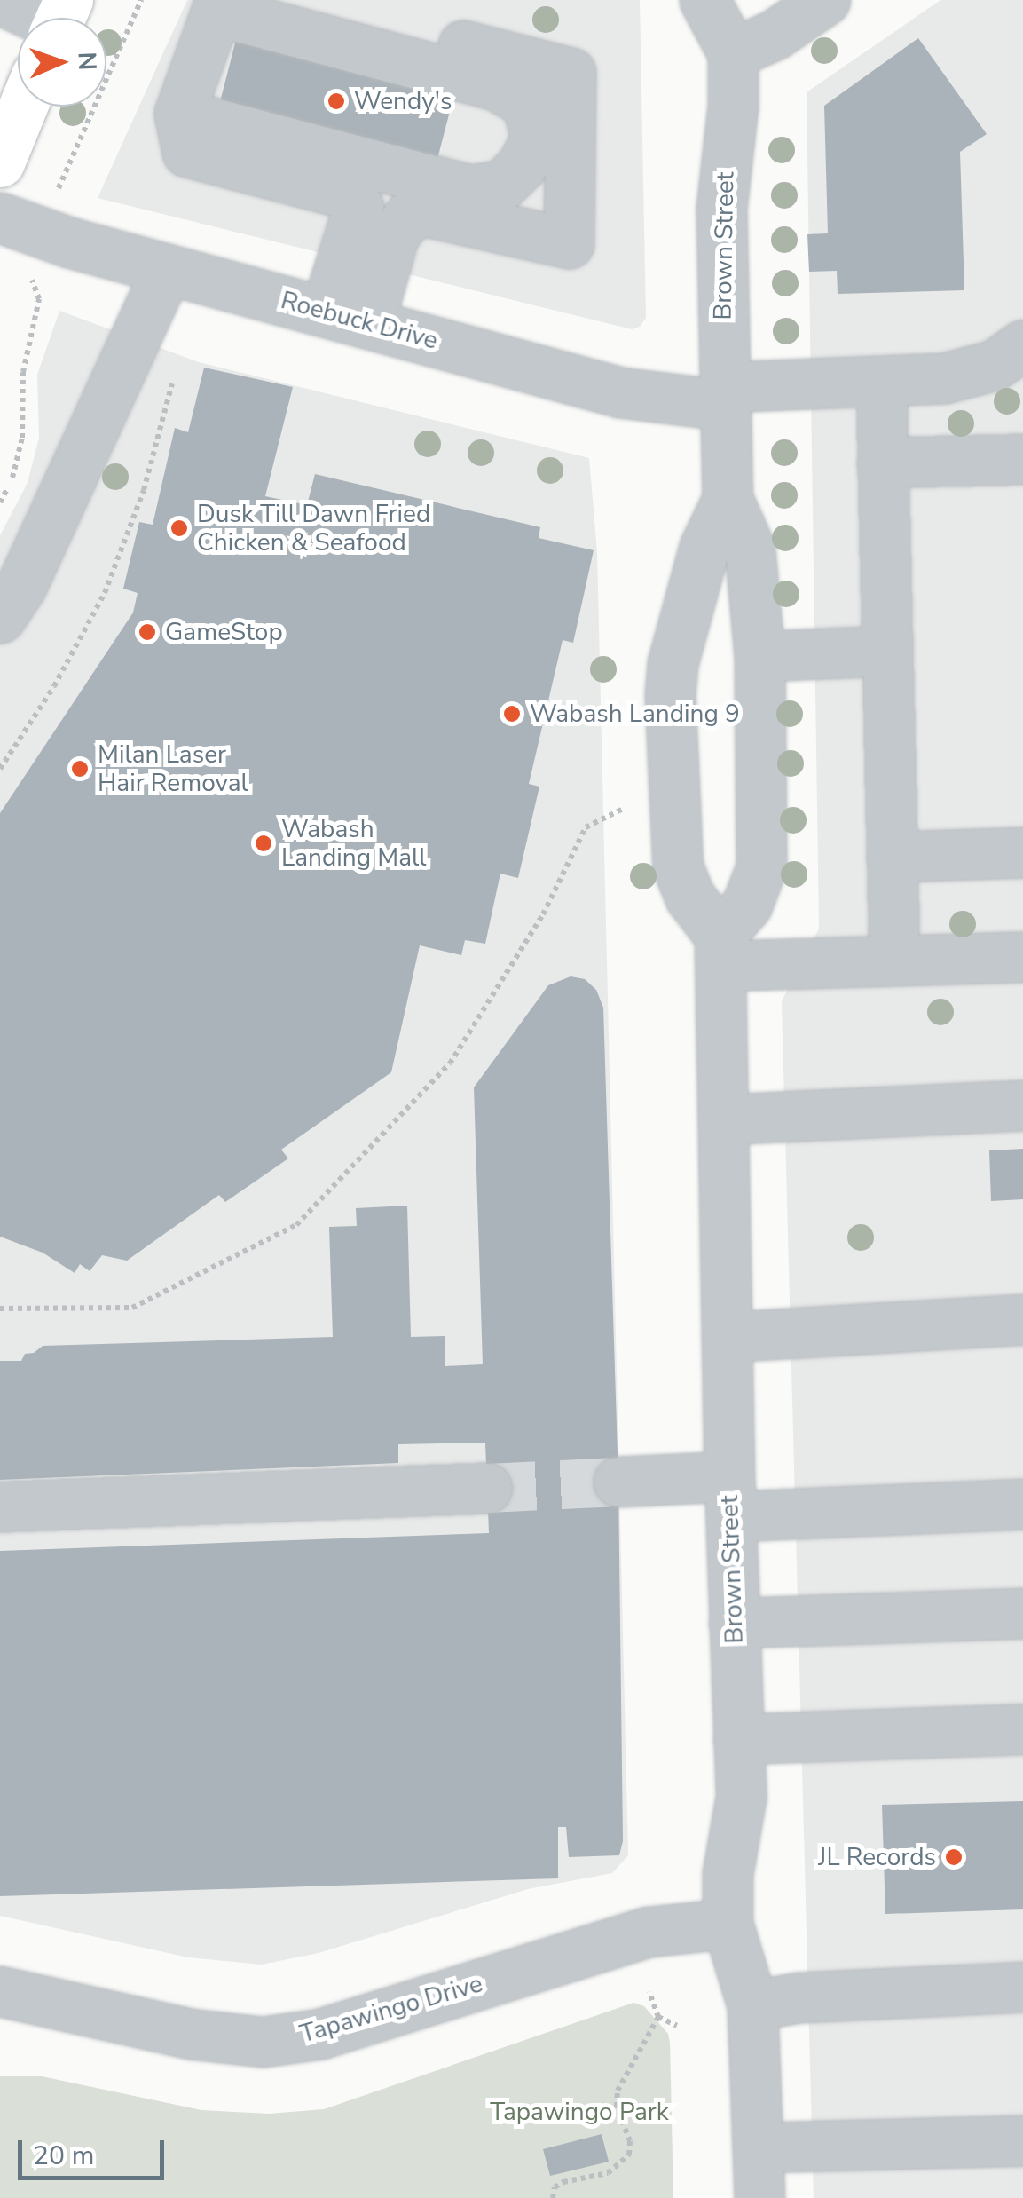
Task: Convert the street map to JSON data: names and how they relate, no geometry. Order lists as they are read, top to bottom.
{
  "streets": {
    "street": ["Brown Street", "Roebuck Drive", "Tapawingo Drive"]
  },
  "crossings": [
    ["Brown Street", "Roebuck Drive"],
    ["Brown Street", "Tapawingo Drive"]
  ],
  "parks": ["Tapawingo Park"],
  "places": [
    "Wendy's",
    "Dusk Till Dawn Fried Chicken & Seafood",
    "GameStop",
    "Wabash Landing 9",
    "Milan Laser Hair Removal",
    "Wabash Landing Mall",
    "JL Records"
  ],
  "scale_bar": "20 m",
  "north": "right"
}
